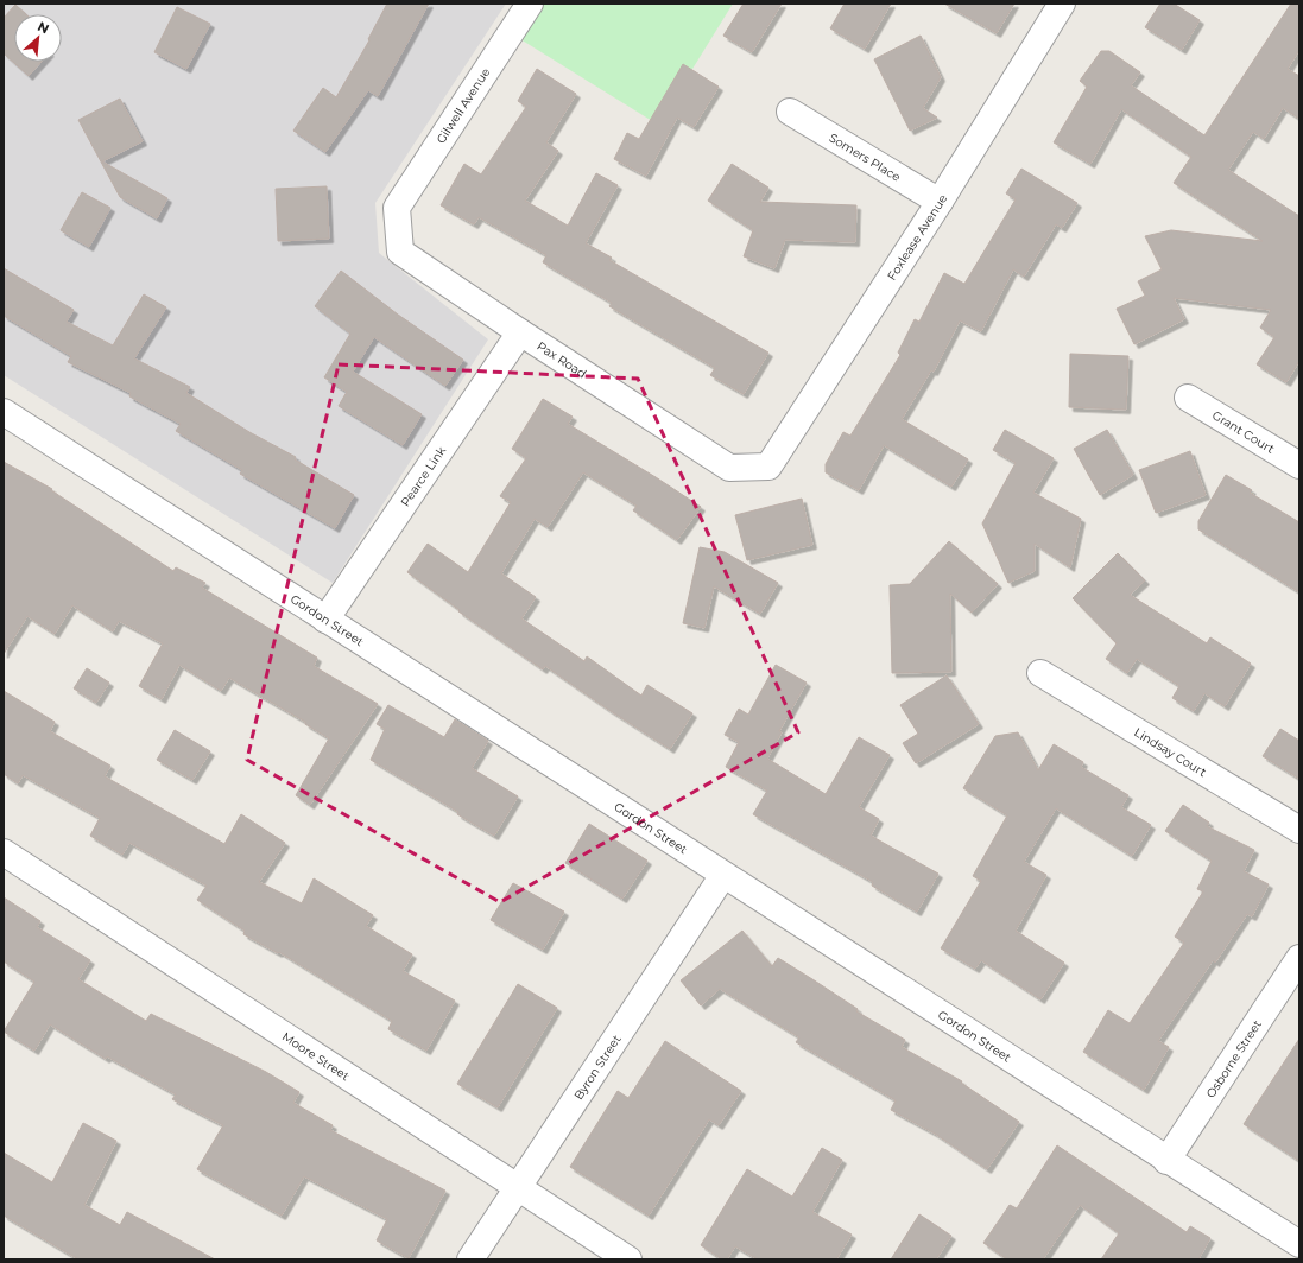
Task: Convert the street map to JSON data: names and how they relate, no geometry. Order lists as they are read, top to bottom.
{
  "streets": {
    "street": [
      "Gilwell Avenue",
      "Somers Place",
      "Foxlease Avenue",
      "Pax Road",
      "Grant Court",
      "Pearce Link",
      "Gordon Street",
      "Lindsay Court",
      "Moore Street",
      "Osborne Street",
      "Byron Street"
    ]
  },
  "crossings": [
    ["Gilwell Avenue", "Pax Road"],
    ["Somers Place", "Foxlease Avenue"],
    ["Foxlease Avenue", "Pax Road"],
    ["Pax Road", "Pearce Link"],
    ["Pearce Link", "Gordon Street"],
    ["Gordon Street", "Osborne Street"],
    ["Gordon Street", "Byron Street"],
    ["Moore Street", "Byron Street"]
  ],
  "north": "top right"
}
